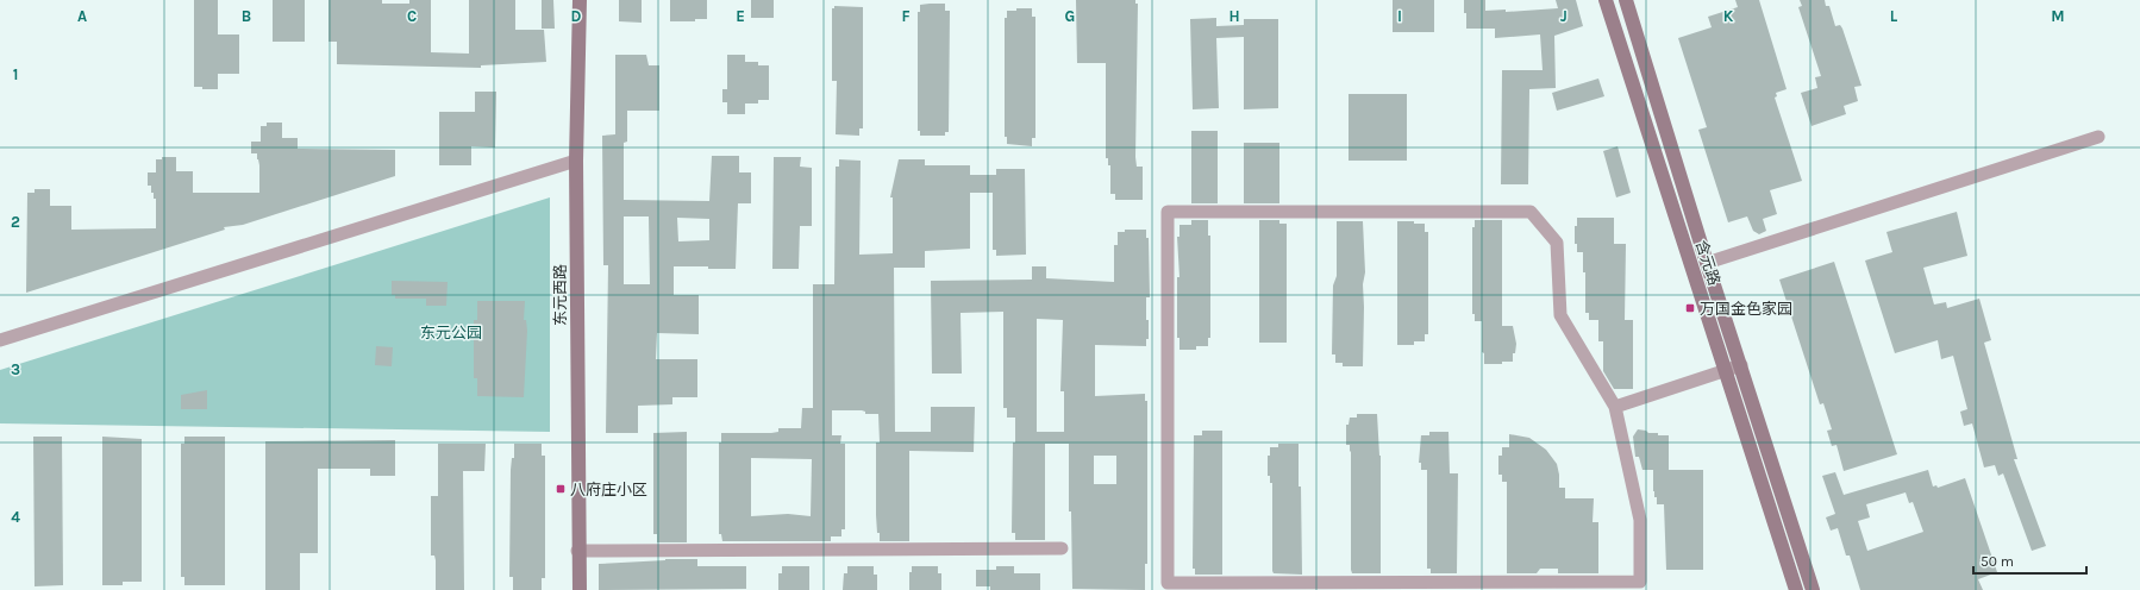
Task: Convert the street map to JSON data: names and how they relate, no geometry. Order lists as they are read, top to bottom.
{
  "streets": {
    "main road": ["含元路", "东元西路"]
  },
  "parks": ["东元公园"],
  "places": {
    "transit": ["万国金色家园", "八府庄小区"]
  },
  "scale_bar": "50 m",
  "grid": {
    "columns": [
      "A",
      "B",
      "C",
      "D",
      "E",
      "F",
      "G",
      "H",
      "I",
      "J",
      "K",
      "L",
      "M"
    ],
    "rows": [
      "1",
      "2",
      "3",
      "4"
    ]
  }
}
